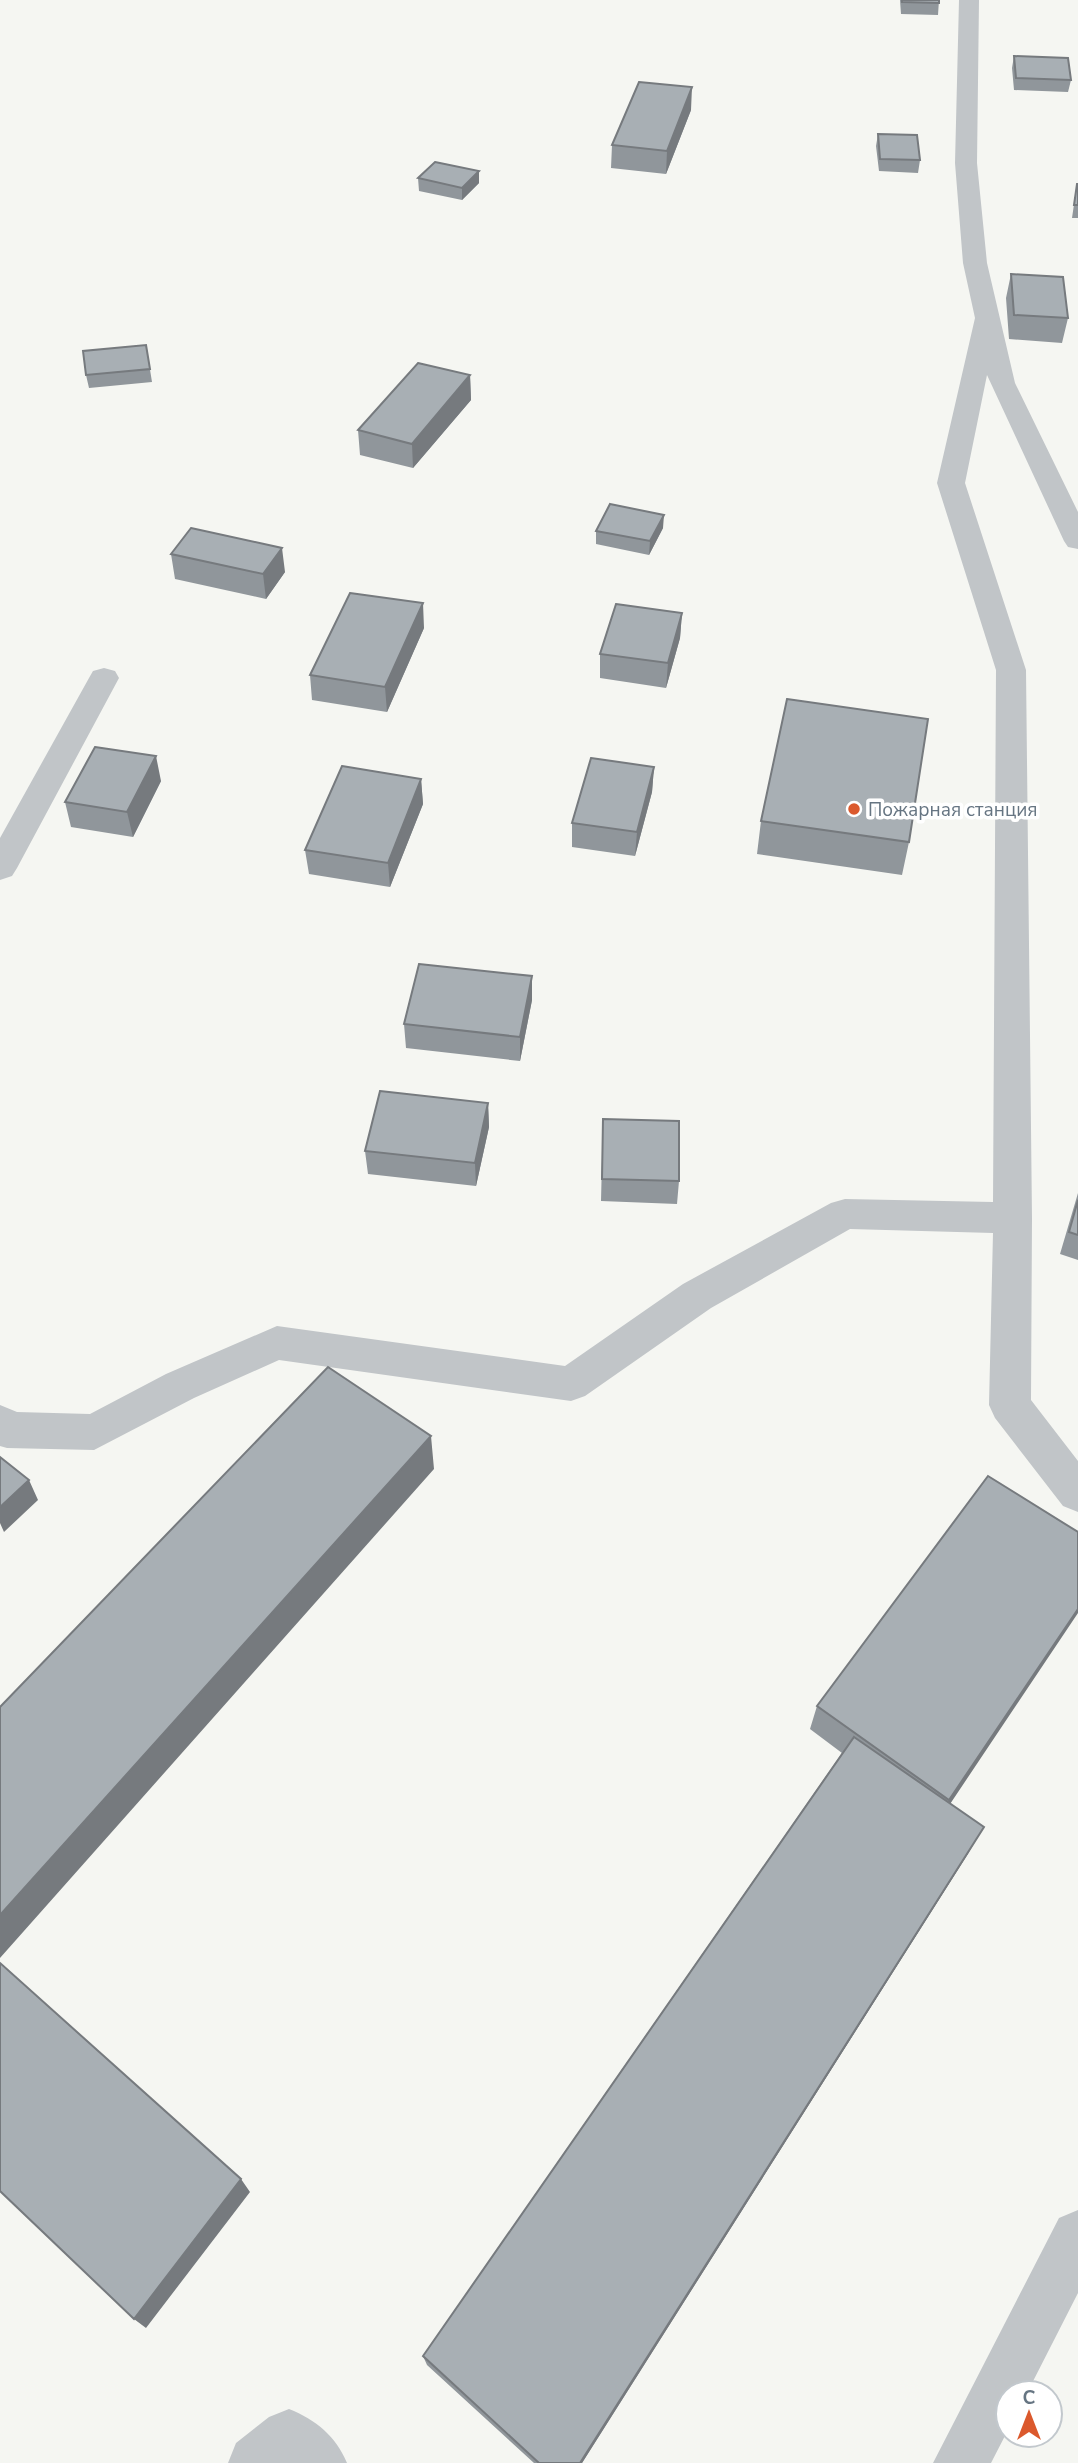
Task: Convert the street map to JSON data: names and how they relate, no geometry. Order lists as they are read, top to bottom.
{
  "places": ["Пожарная станция"],
  "north": "top"
}
